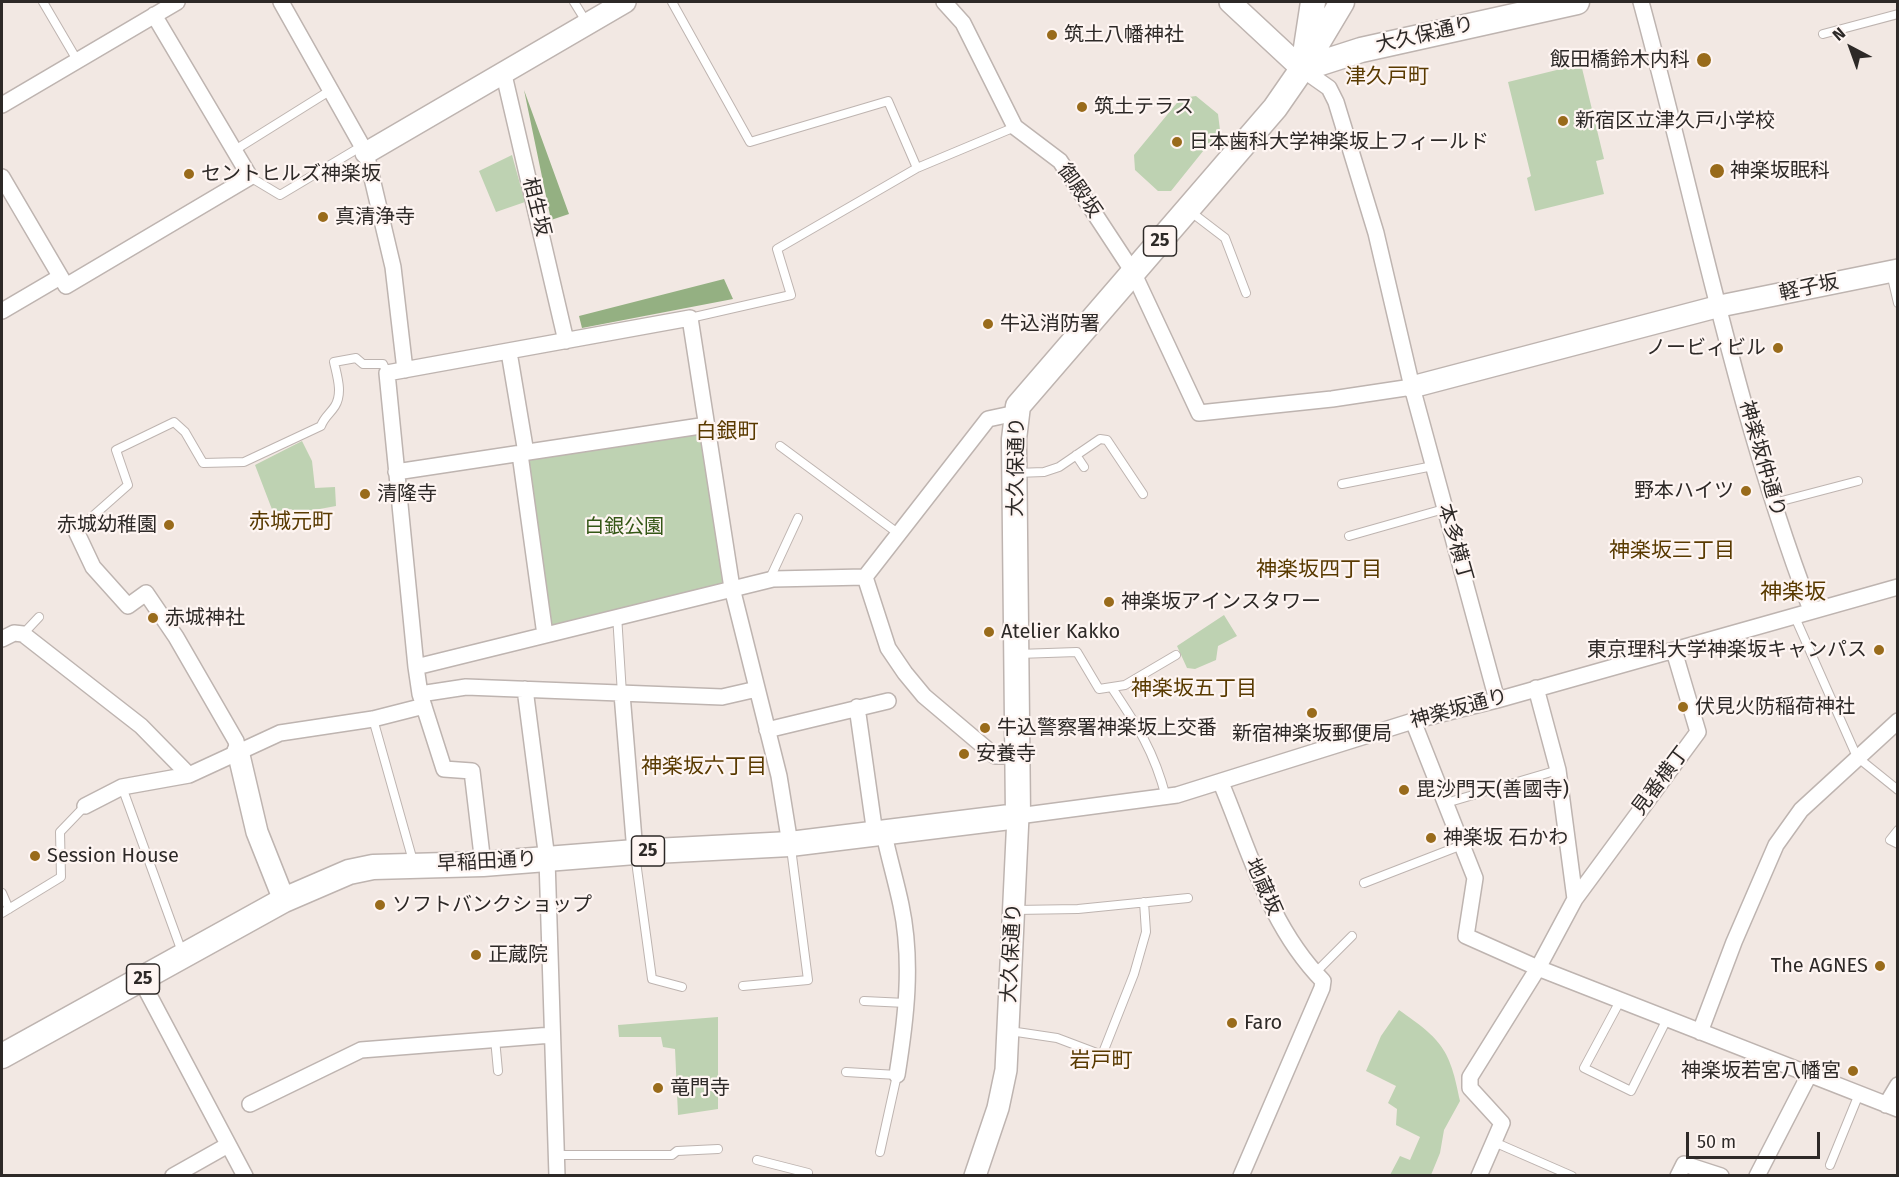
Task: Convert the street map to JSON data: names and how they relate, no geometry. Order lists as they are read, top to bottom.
{
  "streets": {
    "main road": ["大久保通り", "25", "早稲田通り"],
    "street": [
      "御殿坂",
      "相生坂",
      "軽子坂",
      "神楽坂仲通り",
      "本多横丁",
      "神楽坂通り",
      "見番横丁",
      "地蔵坂"
    ]
  },
  "crossings": [
    ["大久保通り", "御殿坂"],
    ["大久保通り", "25"],
    ["大久保通り", "本多横丁"],
    ["大久保通り", "神楽坂通り"],
    ["大久保通り", "早稲田通り"],
    ["御殿坂", "軽子坂"],
    ["御殿坂", "本多横丁"],
    ["25", "本多横丁"],
    ["軽子坂", "神楽坂仲通り"],
    ["軽子坂", "本多横丁"],
    ["神楽坂仲通り", "神楽坂通り"],
    ["本多横丁", "神楽坂通り"],
    ["神楽坂通り", "見番横丁"],
    ["神楽坂通り", "早稲田通り"],
    ["神楽坂通り", "地蔵坂"]
  ],
  "districts": [
    "津久戸町",
    "白銀町",
    "赤城元町",
    "神楽坂三丁目",
    "神楽坂四丁目",
    "神楽坂",
    "神楽坂五丁目",
    "神楽坂六丁目",
    "岩戸町"
  ],
  "parks": ["白銀公園"],
  "places": [
    "筑土八幡神社",
    "飯田橋鈴木内科",
    "筑土テラス",
    "新宿区立津久戸小学校",
    "日本歯科大学神楽坂上フィールド",
    "神楽坂眠科",
    "セントヒルズ神楽坂",
    "真清浄寺",
    "牛込消防署",
    "ノービィビル",
    "野本ハイツ",
    "清隆寺",
    "赤城幼稚園",
    "神楽坂アインスタワー",
    "赤城神社",
    "Atelier Kakko",
    "東京理科大学神楽坂キャンパス",
    "伏見火防稲荷神社",
    "新宿神楽坂郵便局",
    "牛込警察署神楽坂上交番",
    "安養寺",
    "毘沙門天(善國寺)",
    "神楽坂 石かわ",
    "Session House",
    "ソフトバンクショップ",
    "正蔵院",
    "The AGNES",
    "Faro",
    "神楽坂若宮八幡宮",
    "竜門寺"
  ],
  "scale_bar": "50 m",
  "north": "top left"
}
